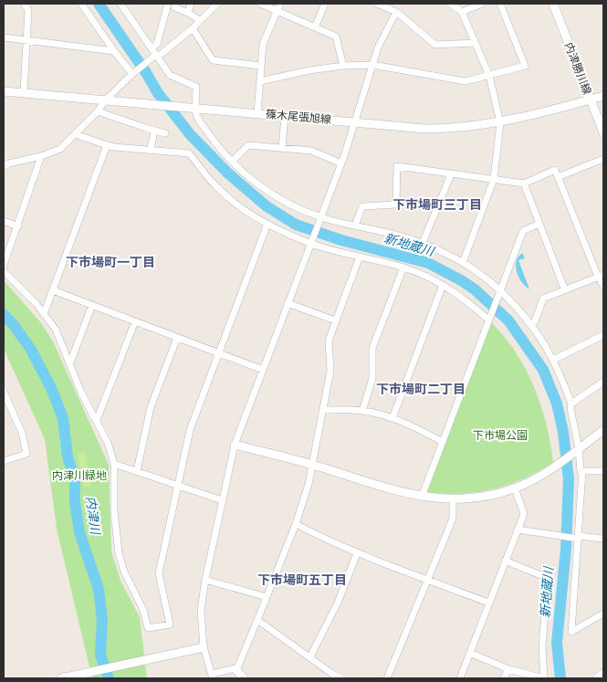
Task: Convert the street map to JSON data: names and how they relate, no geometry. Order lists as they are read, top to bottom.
{
  "streets": {
    "main road": ["内津勝川線", "篠木尾張旭線"]
  },
  "crossings": [
    ["内津勝川線", "篠木尾張旭線"]
  ],
  "districts": [
    "下市場町三丁目",
    "下市場町一丁目",
    "下市場町二丁目",
    "下市場町五丁目"
  ],
  "water": ["新地蔵川", "内津川"],
  "parks": ["下市場公園", "内津川緑地"]
}
